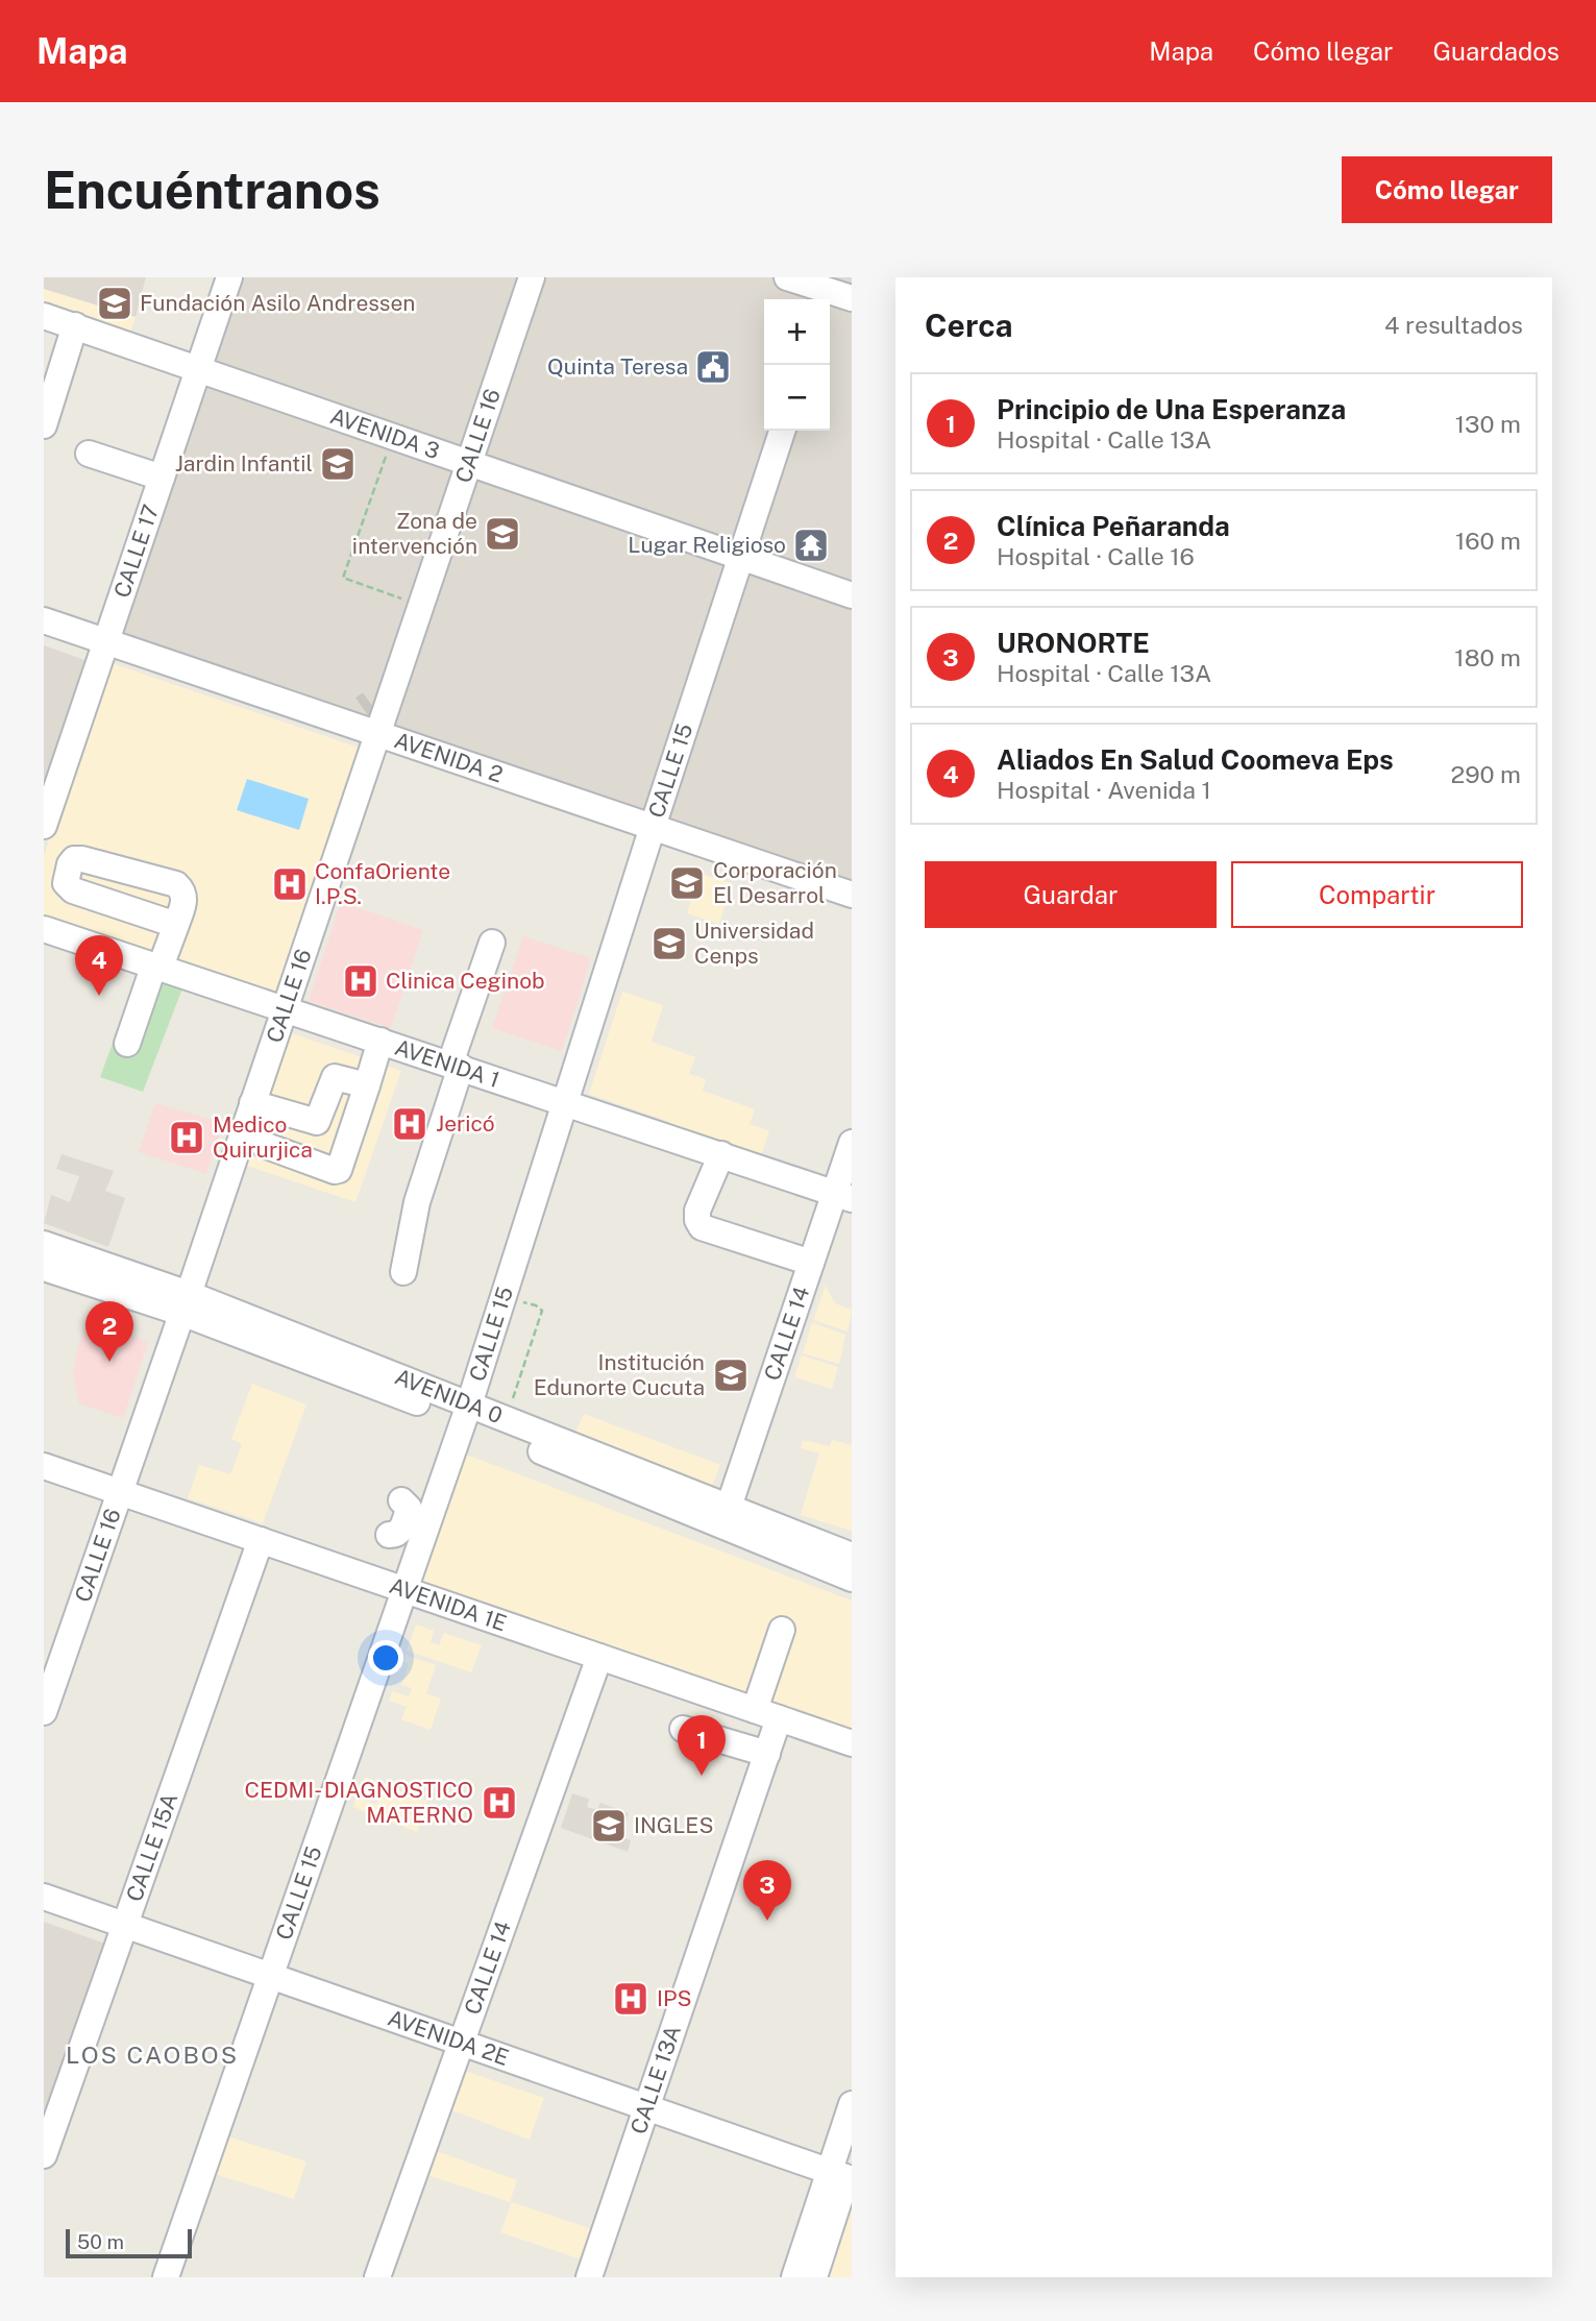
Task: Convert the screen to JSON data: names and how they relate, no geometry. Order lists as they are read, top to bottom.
{
  "streets": {
    "street": [
      "AVENIDA 3",
      "CALLE 16",
      "CALLE 17",
      "AVENIDA 2",
      "CALLE 15",
      "AVENIDA 1",
      "CALLE 14",
      "AVENIDA 0",
      "AVENIDA 1E",
      "CALLE 15A",
      "AVENIDA 2E",
      "CALLE 13A"
    ]
  },
  "crossings": [
    ["AVENIDA 3", "CALLE 16"],
    ["AVENIDA 3", "CALLE 17"],
    ["AVENIDA 3", "CALLE 15"],
    ["CALLE 16", "AVENIDA 2"],
    ["CALLE 16", "AVENIDA 1"],
    ["CALLE 16", "AVENIDA 0"],
    ["CALLE 16", "AVENIDA 1E"],
    ["CALLE 17", "AVENIDA 2"],
    ["AVENIDA 2", "CALLE 15"],
    ["CALLE 15", "AVENIDA 1"],
    ["CALLE 15", "AVENIDA 0"],
    ["CALLE 15", "AVENIDA 1E"],
    ["CALLE 15", "AVENIDA 2E"],
    ["AVENIDA 1", "CALLE 14"],
    ["CALLE 14", "AVENIDA 0"],
    ["CALLE 14", "AVENIDA 1E"],
    ["CALLE 14", "AVENIDA 2E"],
    ["AVENIDA 1E", "CALLE 15A"],
    ["AVENIDA 1E", "CALLE 13A"],
    ["CALLE 15A", "AVENIDA 2E"],
    ["AVENIDA 2E", "CALLE 13A"]
  ],
  "districts": ["LOS CAOBOS"],
  "places": {
    "school or university": [
      "Fundación Asilo Andressen",
      "Jardin Infantil",
      "Zona de intervención",
      "Corporación El Desarrol",
      "Universidad Cenps",
      "Institución Edunorte Cucuta",
      "INGLES"
    ],
    "public building": ["Quinta Teresa"],
    "temple": ["Lugar Religioso"],
    "hospital": [
      "ConfaOriente I.P.S.",
      "Clinica Ceginob",
      "Jericó",
      "Medico Quirurjica",
      "CEDMI- DIAGNOSTICO MATERNO",
      "IPS"
    ]
  },
  "scale_bar": "50 m",
  "page": {
    "header": "Mapa",
    "nav": ["Mapa", "Cómo llegar", "Guardados"],
    "buttons": [
      "Cómo llegar",
      ["Guardar", "Compartir"]
    ],
    "title": "Encuéntranos",
    "heading": ["Cerca", "4 resultados"],
    "map_buttons": ["+", "−"],
    "list": [
      {
        "mark": "1",
        "name": "Principio de Una Esperanza",
        "note": "Hospital · Calle 13A",
        "value": "130 m"
      },
      {
        "mark": "2",
        "name": "Clínica Peñaranda",
        "note": "Hospital · Calle 16",
        "value": "160 m"
      },
      {
        "mark": "3",
        "name": "URONORTE",
        "note": "Hospital · Calle 13A",
        "value": "180 m"
      },
      {
        "mark": "4",
        "name": "Aliados En Salud Coomeva Eps",
        "note": "Hospital · Avenida 1",
        "value": "290 m"
      }
    ],
    "pins": [
      "4",
      "2",
      "1",
      "3"
    ],
    "scale": "50 m"
  }
}
